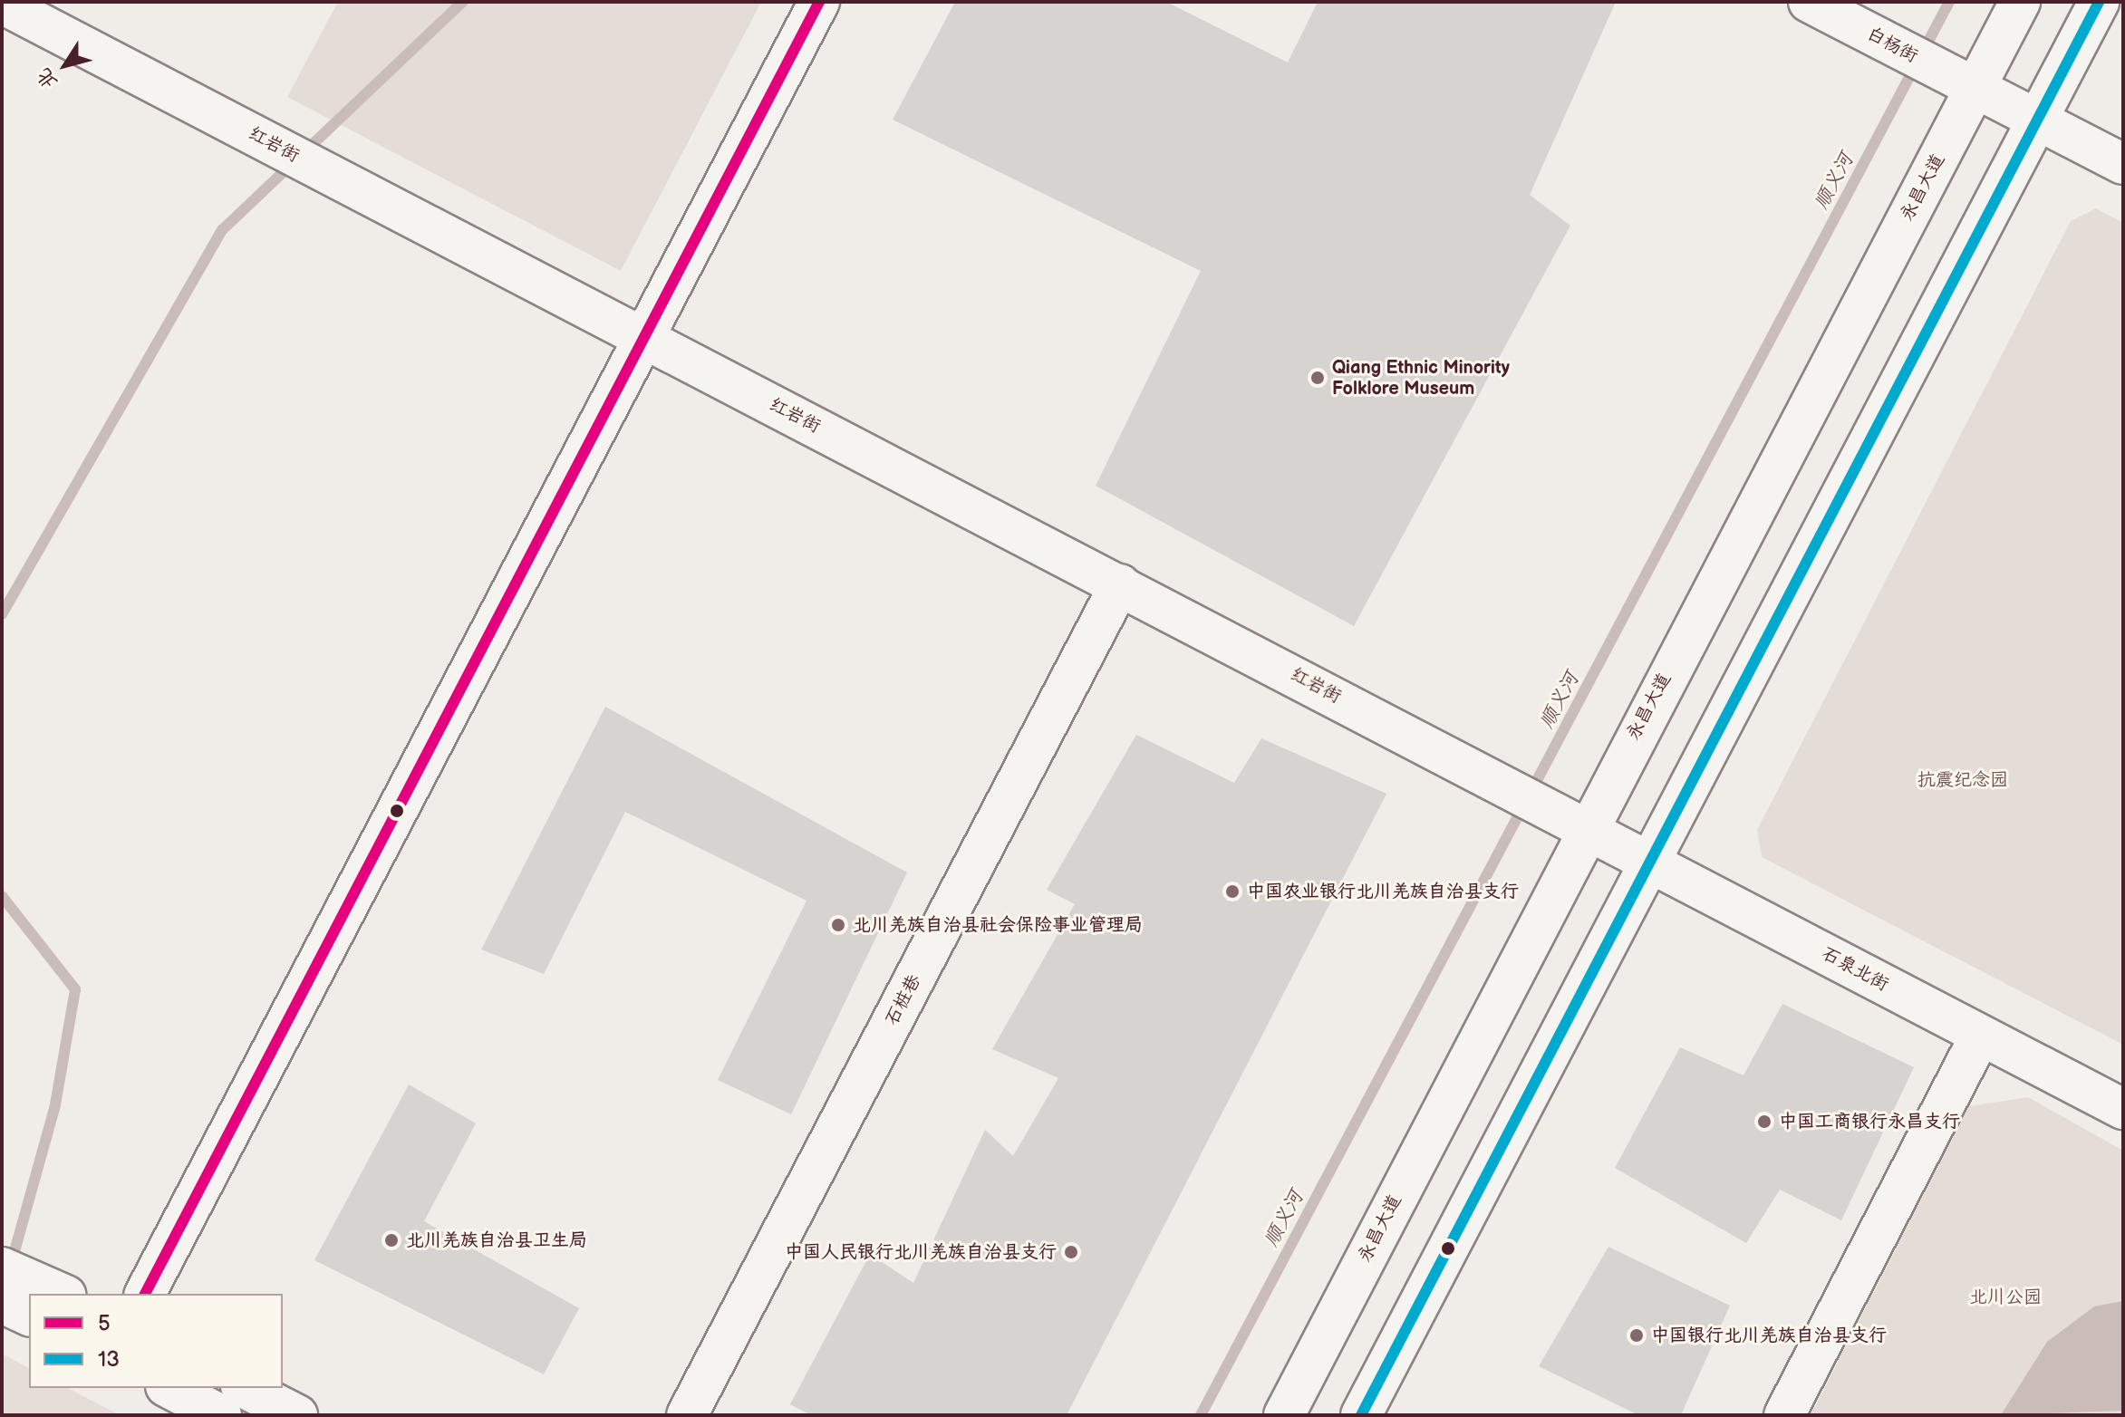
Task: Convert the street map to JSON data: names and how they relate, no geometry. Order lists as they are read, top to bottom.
{
  "streets": {
    "street": [
      "白杨街",
      "红岩街",
      "永昌大道",
      "石泉北街",
      "石桩巷"
    ]
  },
  "crossings": [
    ["白杨街", "永昌大道"],
    ["红岩街", "永昌大道"],
    ["红岩街", "石泉北街"],
    ["红岩街", "石桩巷"],
    ["永昌大道", "石泉北街"]
  ],
  "water": ["顺义河"],
  "parks": ["抗震纪念园", "北川公园"],
  "places": [
    "Qiang Ethnic Minority Folklore Museum",
    "中国农业银行北川羌族自治县支行",
    "北川羌族自治县社会保险事业管理局",
    "中国工商银行永昌支行",
    "北川羌族自治县卫生局",
    "中国人民银行北川羌族自治县支行",
    "中国银行北川羌族自治县支行"
  ],
  "lines": ["transit line 5", "transit line 13"],
  "legend": ["5", "13"],
  "north": "bottom left"
}
